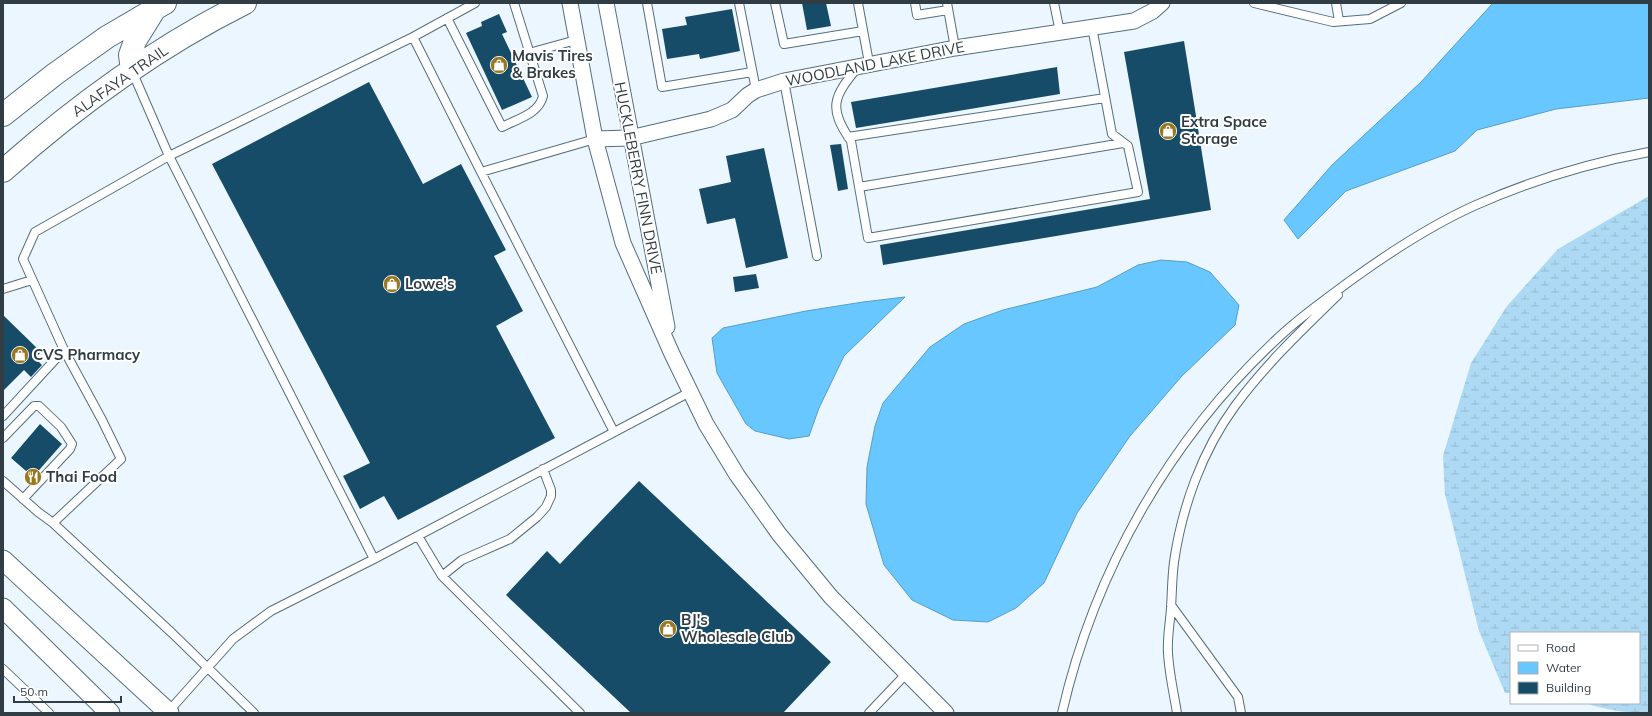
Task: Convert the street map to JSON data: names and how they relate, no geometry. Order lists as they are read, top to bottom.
{
  "streets": {
    "main road": ["ALAFAYA TRAIL"],
    "street": ["WOODLAND LAKE DRIVE", "HUCKLEBERRY FINN DRIVE"]
  },
  "crossings": [
    ["WOODLAND LAKE DRIVE", "HUCKLEBERRY FINN DRIVE"]
  ],
  "places": {
    "shop": [
      "Mavis Tires & Brakes",
      "Extra Space Storage",
      "Lowe's",
      "CVS Pharmacy",
      "BJ's Wholesale Club"
    ],
    "restaurant": ["Thai Food"]
  },
  "legend": ["Road", "Water", "Building"],
  "scale_bar": "50 m"
}
